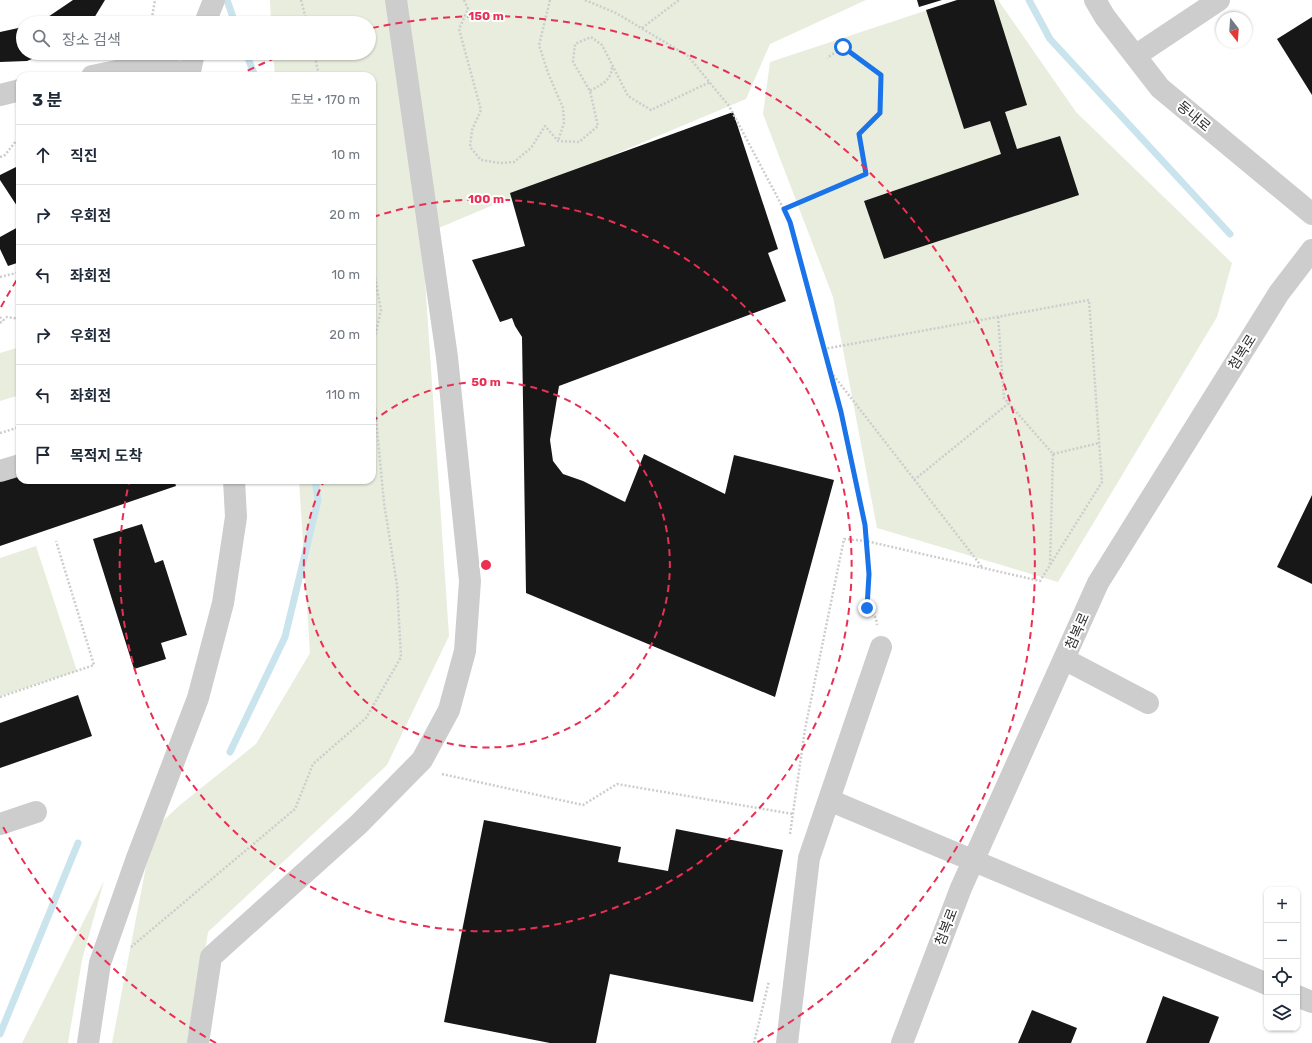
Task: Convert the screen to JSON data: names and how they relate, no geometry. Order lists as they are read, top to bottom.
{
  "streets": {
    "street": ["동내로", "첨복로"]
  },
  "north": "bottom",
  "page": {
    "search": "장소 검색",
    "heading": ["3 분", "도보 · 170 m"],
    "list": [
      ["직진", "10 m"],
      ["우회전", "20 m"],
      ["좌회전", "10 m"],
      ["우회전", "20 m"],
      ["좌회전", "110 m"],
      "목적지 도착"
    ],
    "map_buttons": ["+", "−"]
  },
  "rings": ["150 m", "100 m", "50 m"]
}
